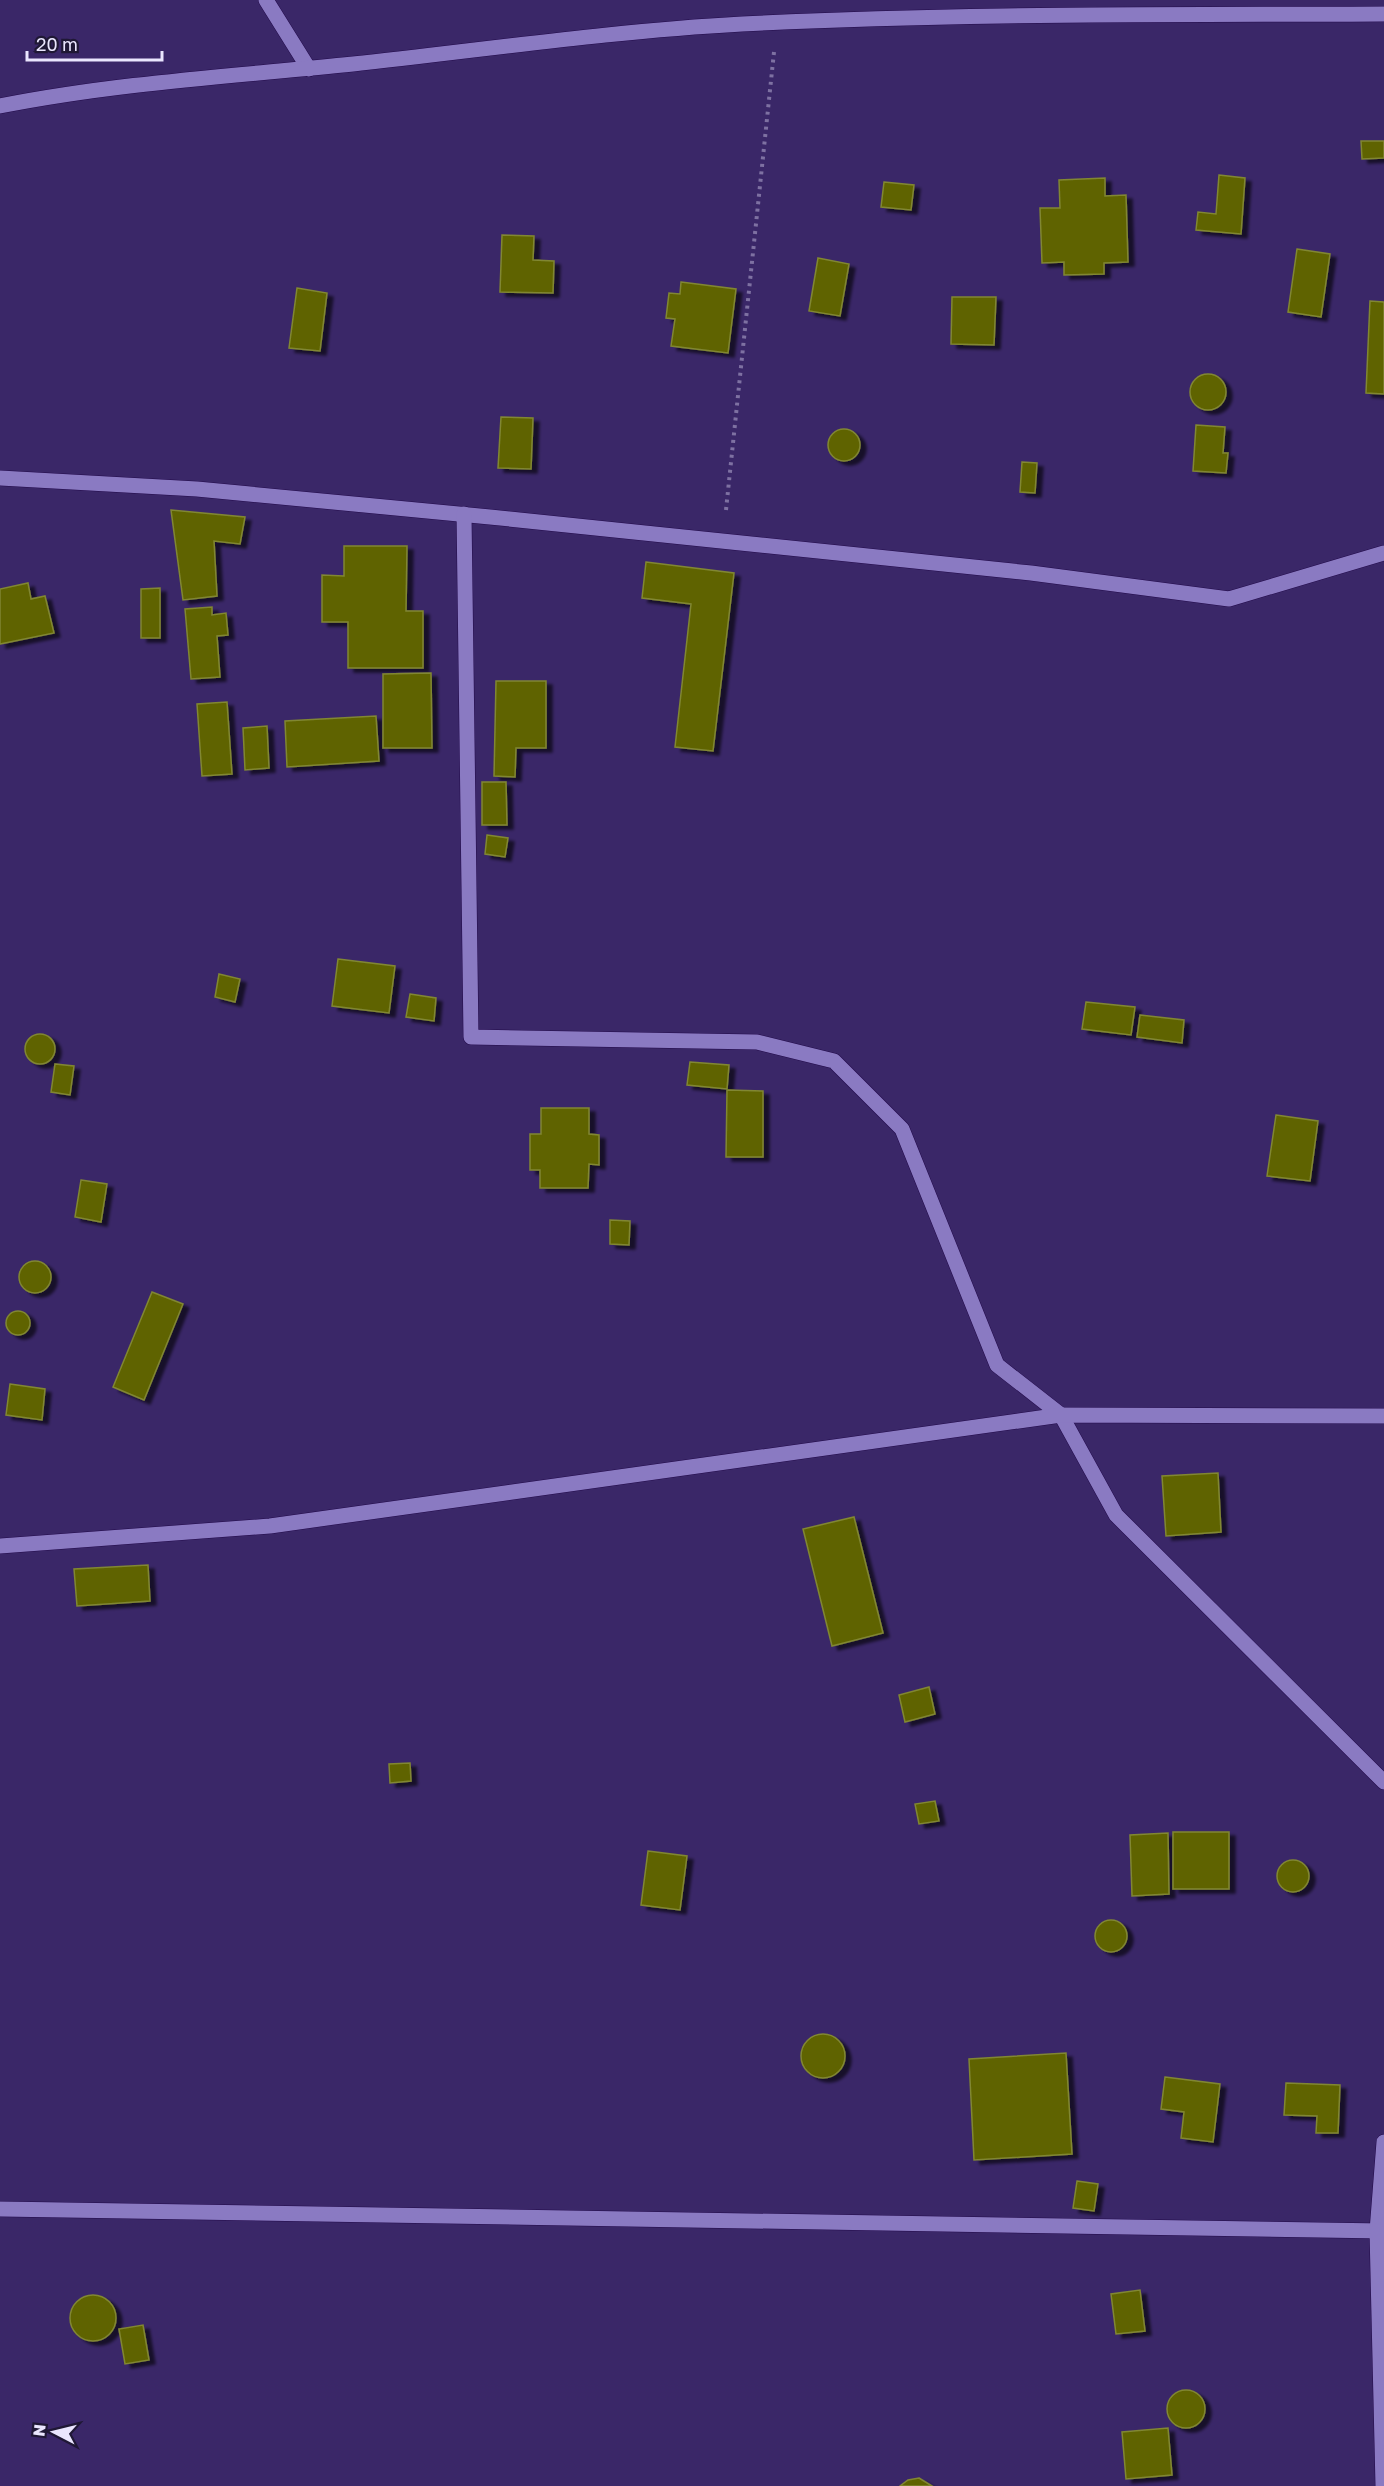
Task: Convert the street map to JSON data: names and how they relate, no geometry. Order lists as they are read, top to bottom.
{
  "scale_bar": "20 m",
  "north": "left"
}
